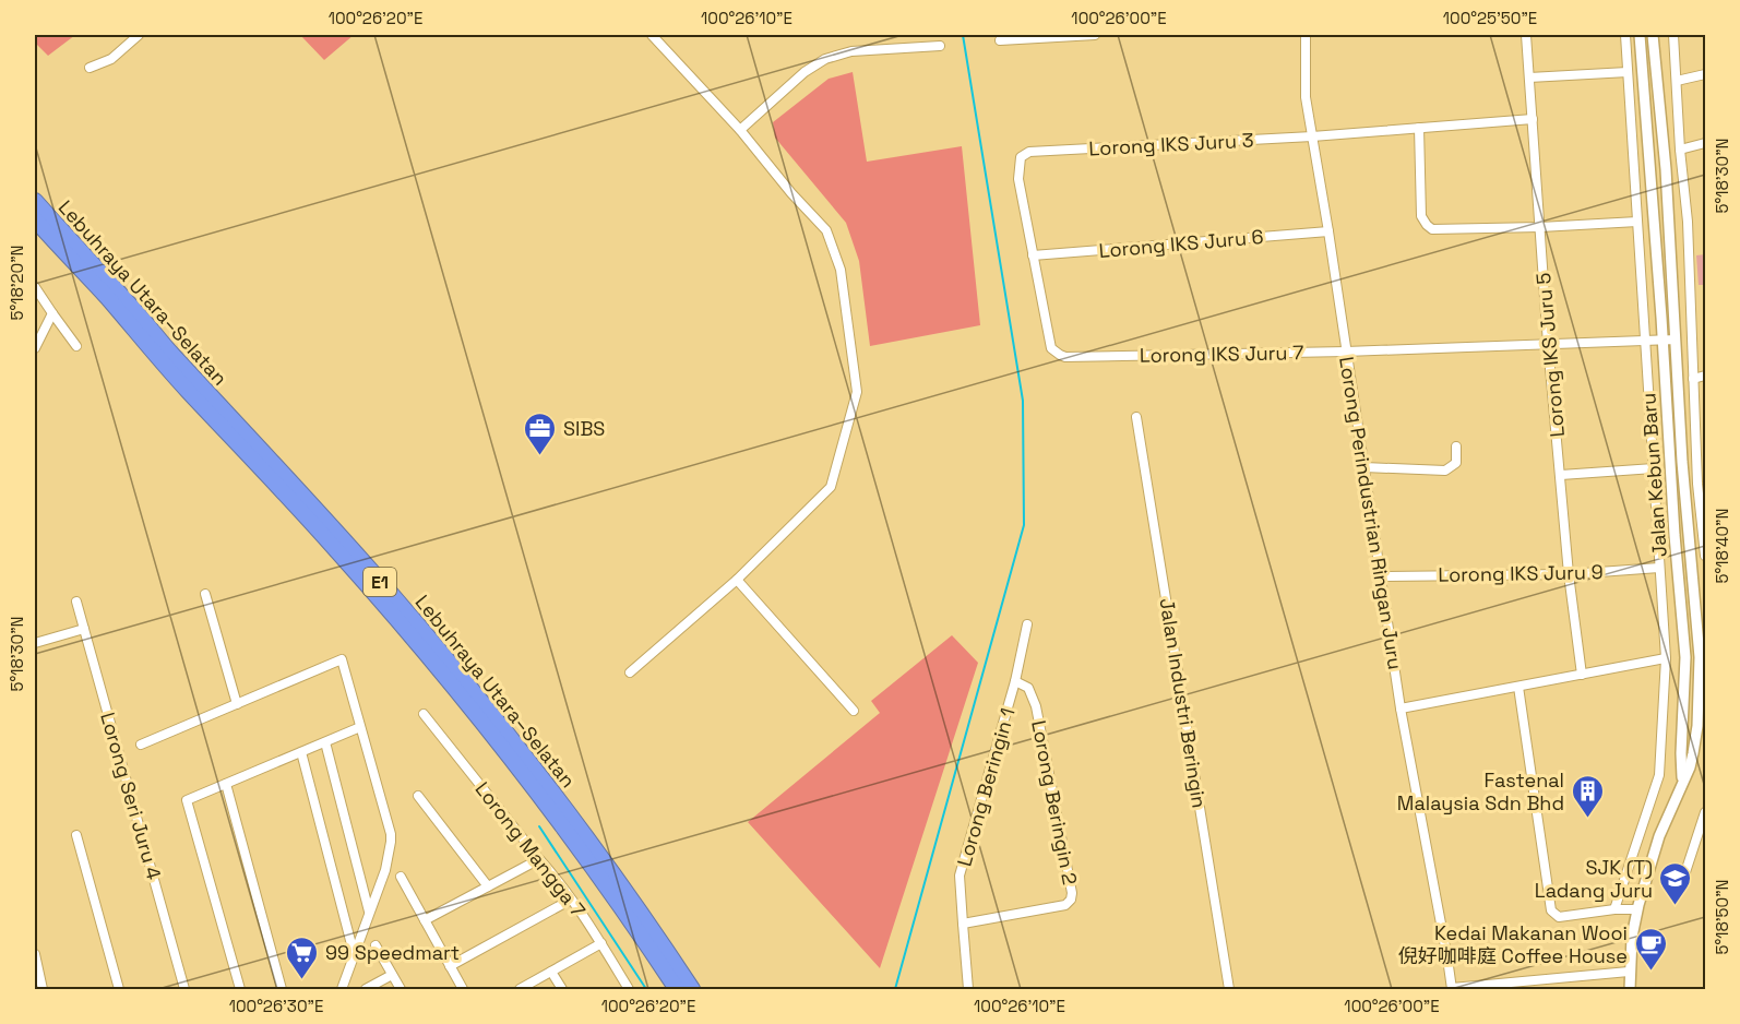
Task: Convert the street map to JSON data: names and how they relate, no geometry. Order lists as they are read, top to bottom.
{
  "streets": {
    "highway": ["Lebuhraya Utara–Selatan", "E1"],
    "street": [
      "Lorong IKS Juru 3",
      "Lorong IKS Juru 6",
      "Lorong IKS Juru 7",
      "Lorong IKS Juru 5",
      "Jalan Kebun Baru",
      "Lorong Perindustrian Ringan Juru",
      "Lorong IKS Juru 9",
      "Jalan Industri Beringin",
      "Lorong Beringin 1",
      "Lorong Seri Juru 4",
      "Lorong Beringin 2",
      "Lorong Mangga 7"
    ]
  },
  "crossings": [
    ["Lorong IKS Juru 3", "Lorong IKS Juru 6"],
    ["Lorong IKS Juru 3", "Lorong IKS Juru 7"],
    ["Lorong IKS Juru 3", "Lorong IKS Juru 5"],
    ["Lorong IKS Juru 3", "Lorong Perindustrian Ringan Juru"],
    ["Lorong IKS Juru 6", "Lorong IKS Juru 7"],
    ["Lorong IKS Juru 6", "Lorong Perindustrian Ringan Juru"],
    ["Lorong IKS Juru 7", "Lorong IKS Juru 5"],
    ["Lorong IKS Juru 7", "Jalan Kebun Baru"],
    ["Lorong IKS Juru 7", "Lorong Perindustrian Ringan Juru"],
    ["Lorong IKS Juru 5", "Lorong IKS Juru 9"],
    ["Jalan Kebun Baru", "Lorong IKS Juru 9"],
    ["Lorong Perindustrian Ringan Juru", "Lorong IKS Juru 9"],
    ["Lorong Beringin 1", "Lorong Beringin 2"]
  ],
  "places": {
    "office": ["SIBS"],
    "building": ["Fastenal Malaysia Sdn Bhd"],
    "school or university": ["SJK (T) Ladang Juru"],
    "cafe": ["Kedai Makanan Wooi 倪好咖啡庭 Coffee House"],
    "supermarket": ["99 Speedmart"]
  },
  "coordinates": [
    "100°26'20\"E",
    "100°26'10\"E",
    "100°26'00\"E",
    "100°25'50\"E",
    "5°18'30\"N",
    "5°18'20\"N",
    "5°18'40\"N",
    "5°18'50\"N",
    "100°26'30\"E"
  ]
}
